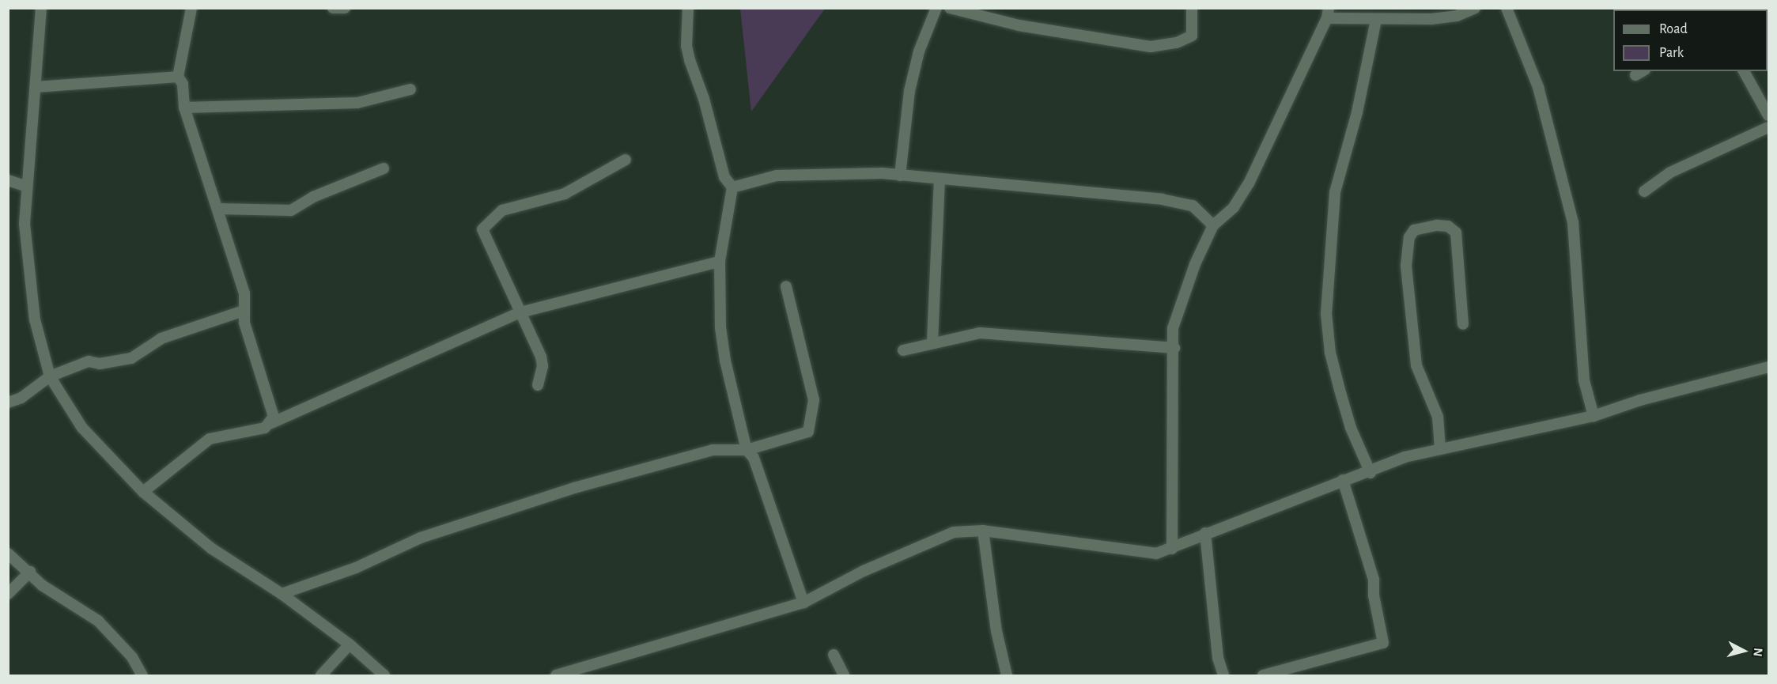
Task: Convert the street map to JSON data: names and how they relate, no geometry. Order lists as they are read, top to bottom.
{
  "legend": ["Road", "Park"],
  "north": "right"
}
